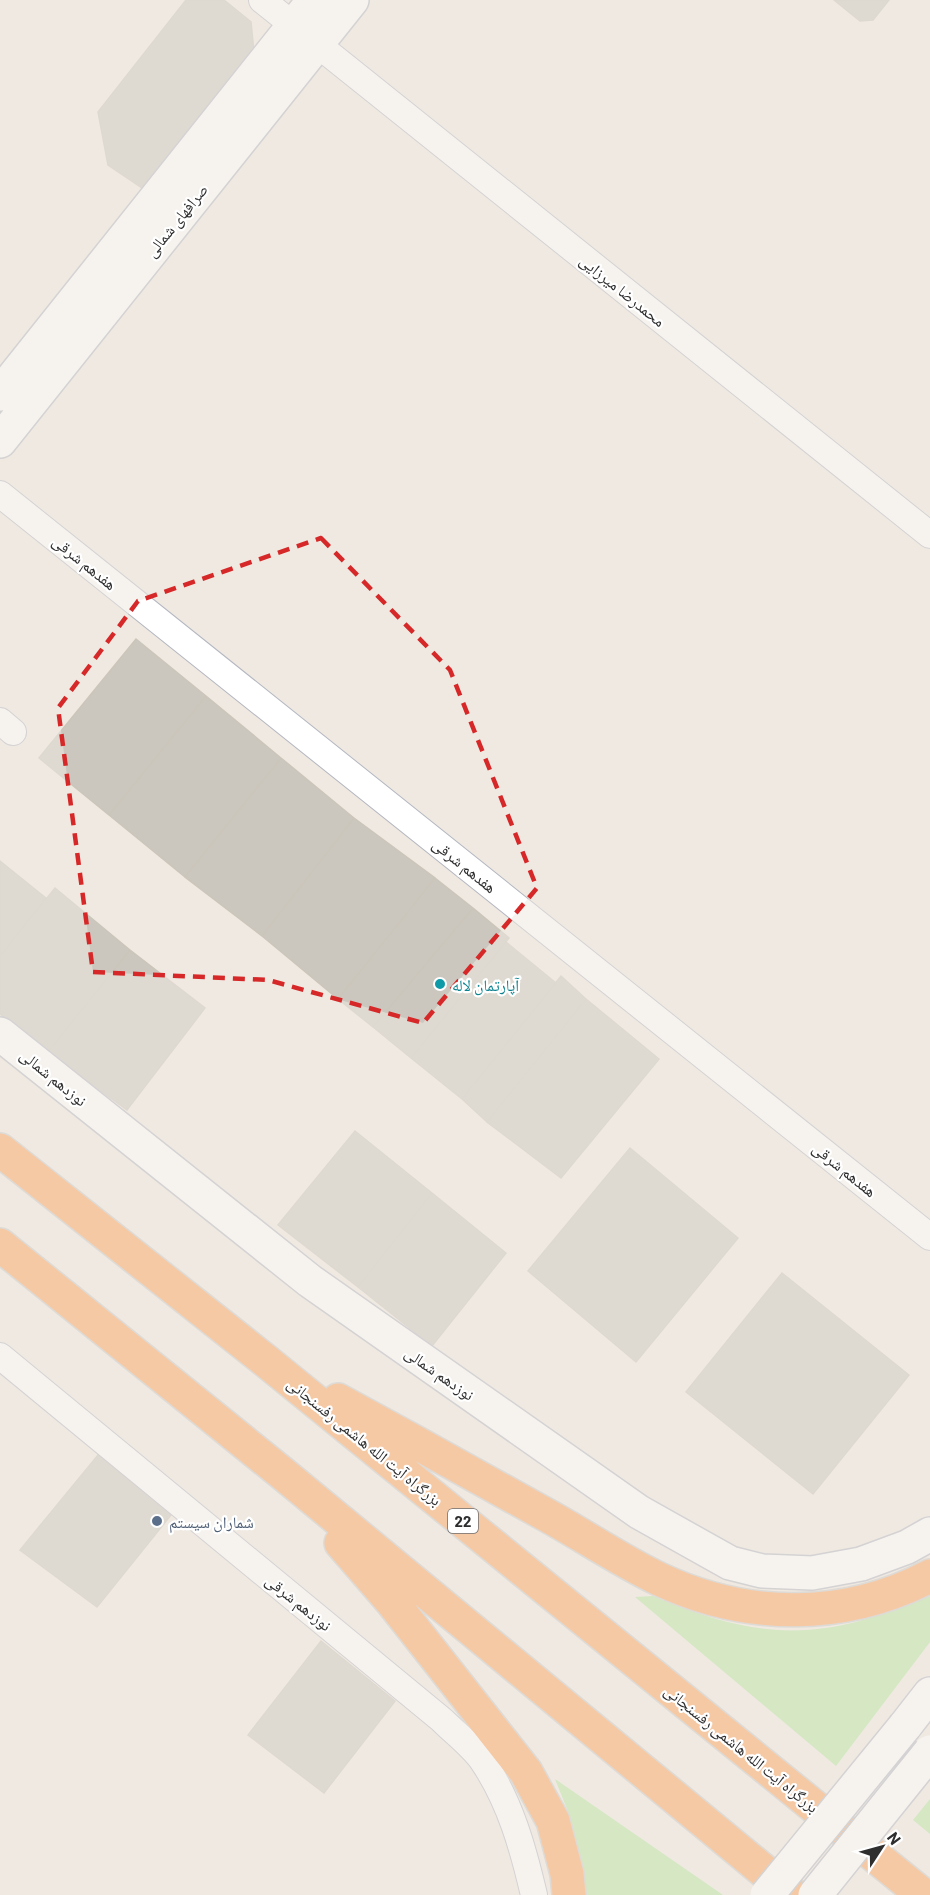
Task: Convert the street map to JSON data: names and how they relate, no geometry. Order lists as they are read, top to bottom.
{
  "streets": {
    "highway": ["بزرگراه آیت الله هاشمی رفسنجانی", "22"],
    "street": [
      "صرافهای شمالی",
      "محمدرضا میرزایی",
      "هفدهم شرقی",
      "نوزدهم شمالی",
      "نوزدهم شرقی"
    ]
  },
  "crossings": [
    ["صرافهای شمالی", "محمدرضا میرزایی"]
  ],
  "places": ["آپارتمان لاله", "شماران سیستم"],
  "north": "top right"
}
